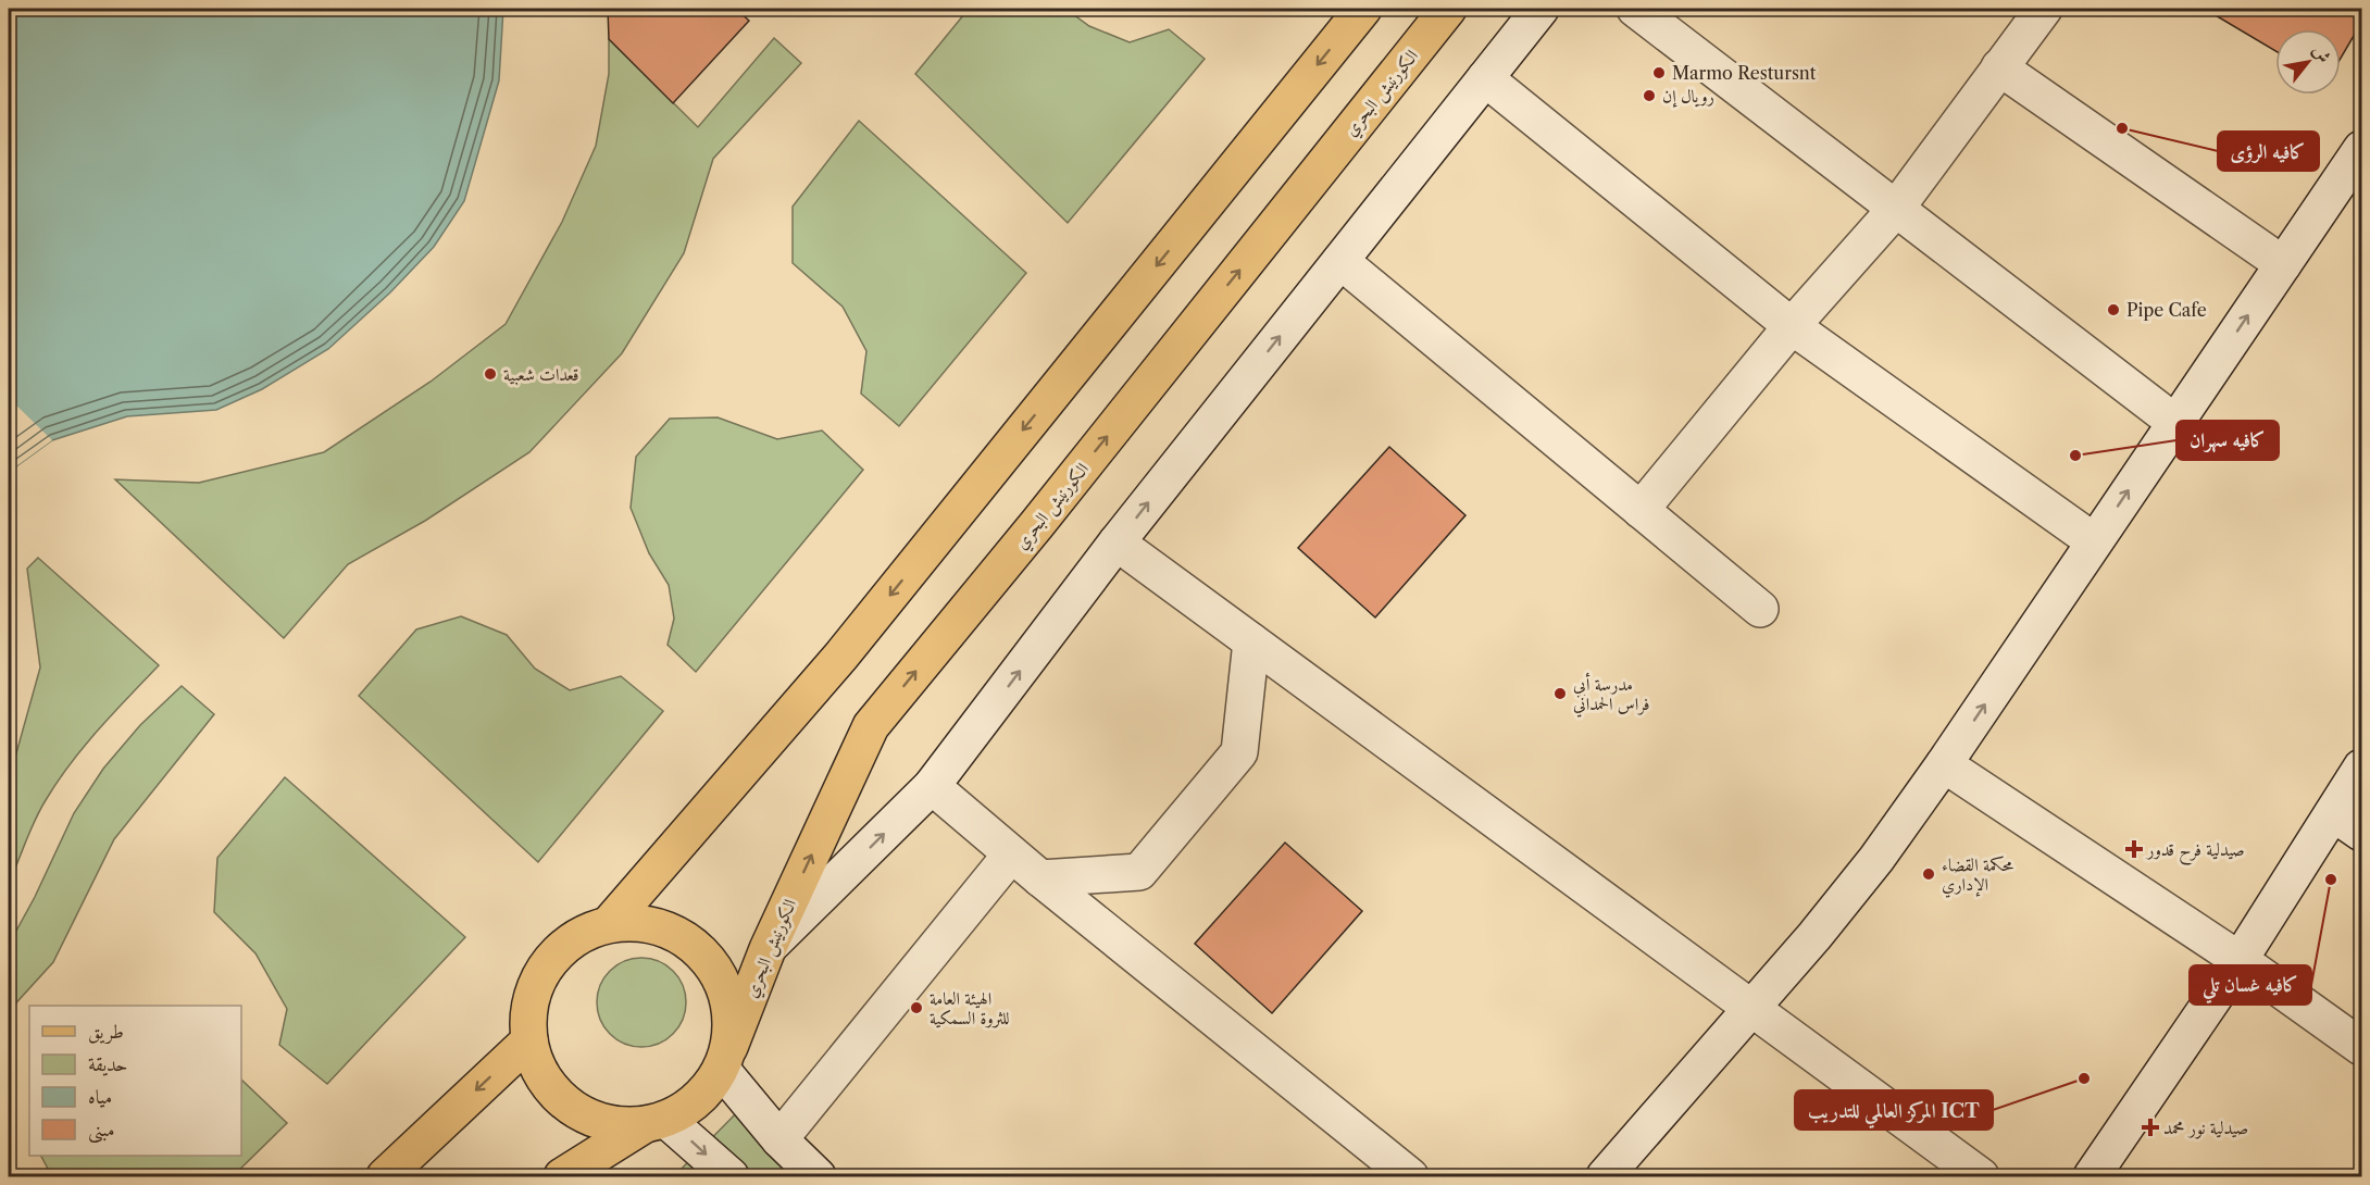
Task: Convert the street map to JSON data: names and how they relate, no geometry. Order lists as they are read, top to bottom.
{
  "streets": {
    "main road": ["الكورنيش البحري"]
  },
  "places": {
    "other": [
      "Marmo Restursnt",
      "رويال إن",
      "كافيه الرؤى",
      "Pipe Cafe",
      "قعدات شعبية",
      "كافيه سهران",
      "مدرسة أبي فراس الحمداني",
      "محكمة القضاء الإداري",
      "كافيه غسان تلي",
      "الهيئة العامة للثروة السمكية",
      "المركز العالمي للتدريب ICT"
    ],
    "health": ["صيدلية فرح قدور", "صيدلية نور محمد"]
  },
  "legend": [
    "طريق",
    "حديقة",
    "مياه",
    "مبنى"
  ],
  "north": "top right"
}
